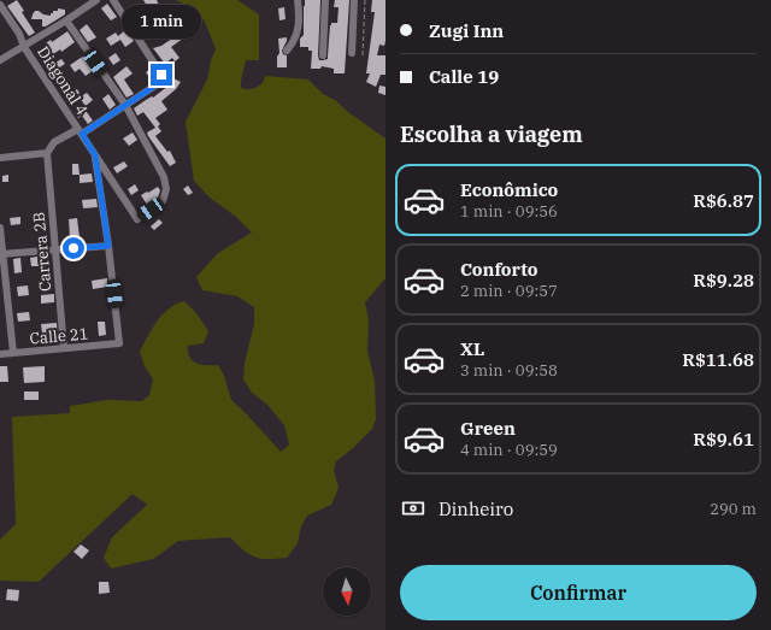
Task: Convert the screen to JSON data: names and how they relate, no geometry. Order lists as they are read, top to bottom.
{
  "streets": {
    "street": ["Diagonal 4", "Carrera 2B", "Calle 21"]
  },
  "crossings": [
    ["Carrera 2B", "Calle 21"]
  ],
  "north": "bottom",
  "page": {
    "banner": ["Zugi Inn", "Calle 19"],
    "bubble": "1 min",
    "heading": "Escolha a viagem",
    "list": [
      {
        "name": "Econômico",
        "note": "1 min · 09:56",
        "value": "R$6.87"
      },
      {
        "name": "Conforto",
        "note": "2 min · 09:57",
        "value": "R$9.28"
      },
      {
        "name": "XL",
        "note": "3 min · 09:58",
        "value": "R$11.68"
      },
      {
        "name": "Green",
        "note": "4 min · 09:59",
        "value": "R$9.61"
      }
    ],
    "pay": ["Dinheiro", "290 m"],
    "buttons": "Confirmar"
  }
}
